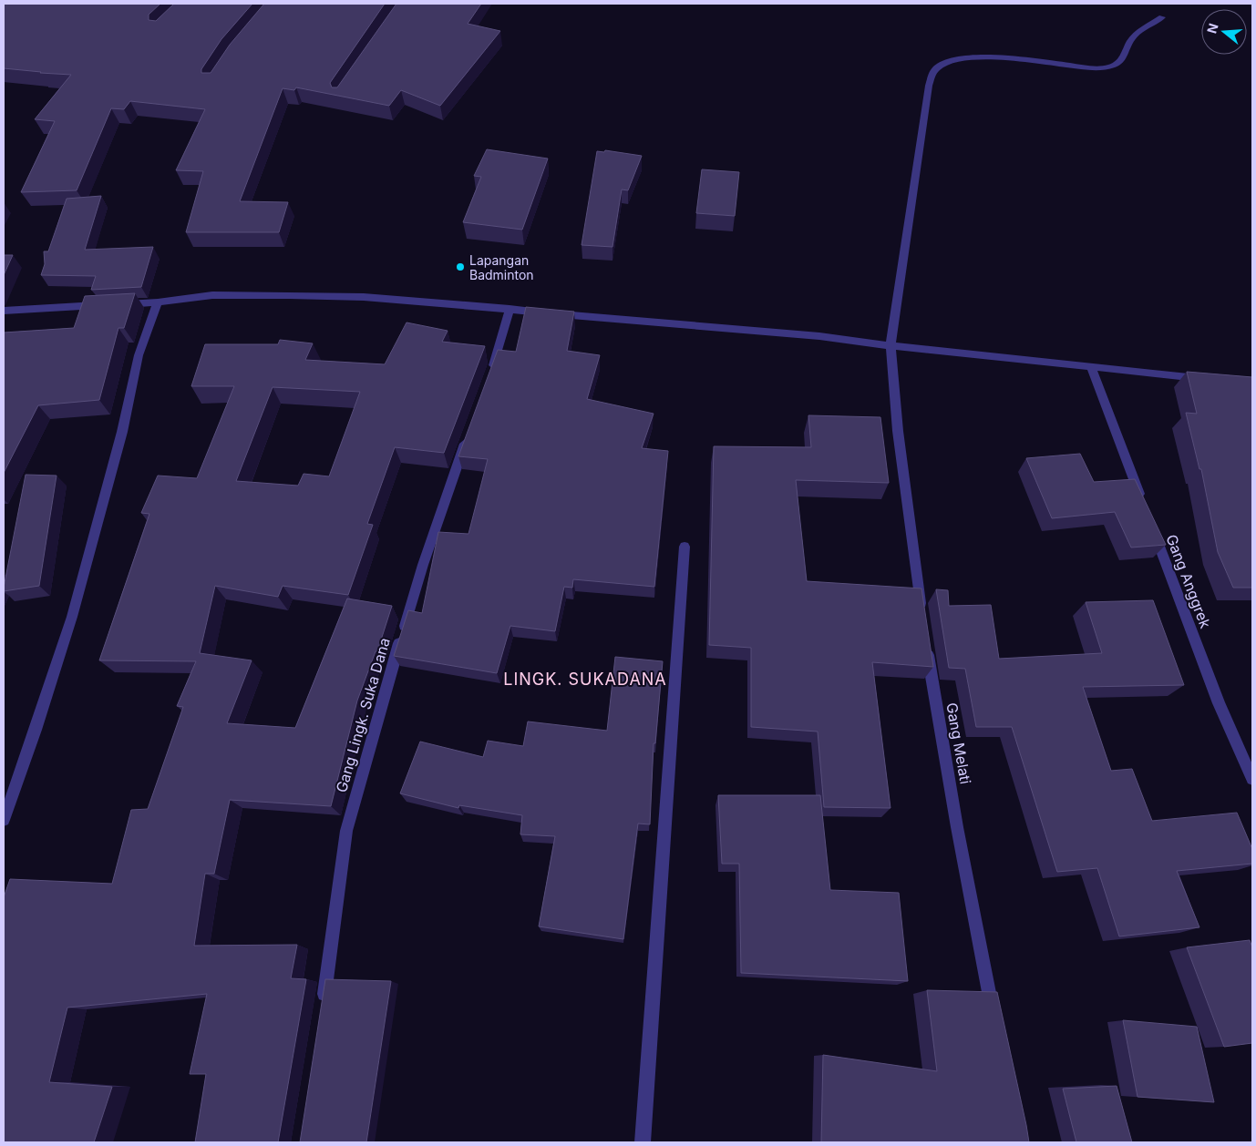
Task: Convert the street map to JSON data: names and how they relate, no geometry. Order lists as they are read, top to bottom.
{
  "streets": {
    "street": ["Gang Anggrek", "Gang Lingk. Suka Dana", "Gang Melati"]
  },
  "districts": ["LINGK. SUKADANA"],
  "places": ["Lapangan Badminton"],
  "north": "left"
}
